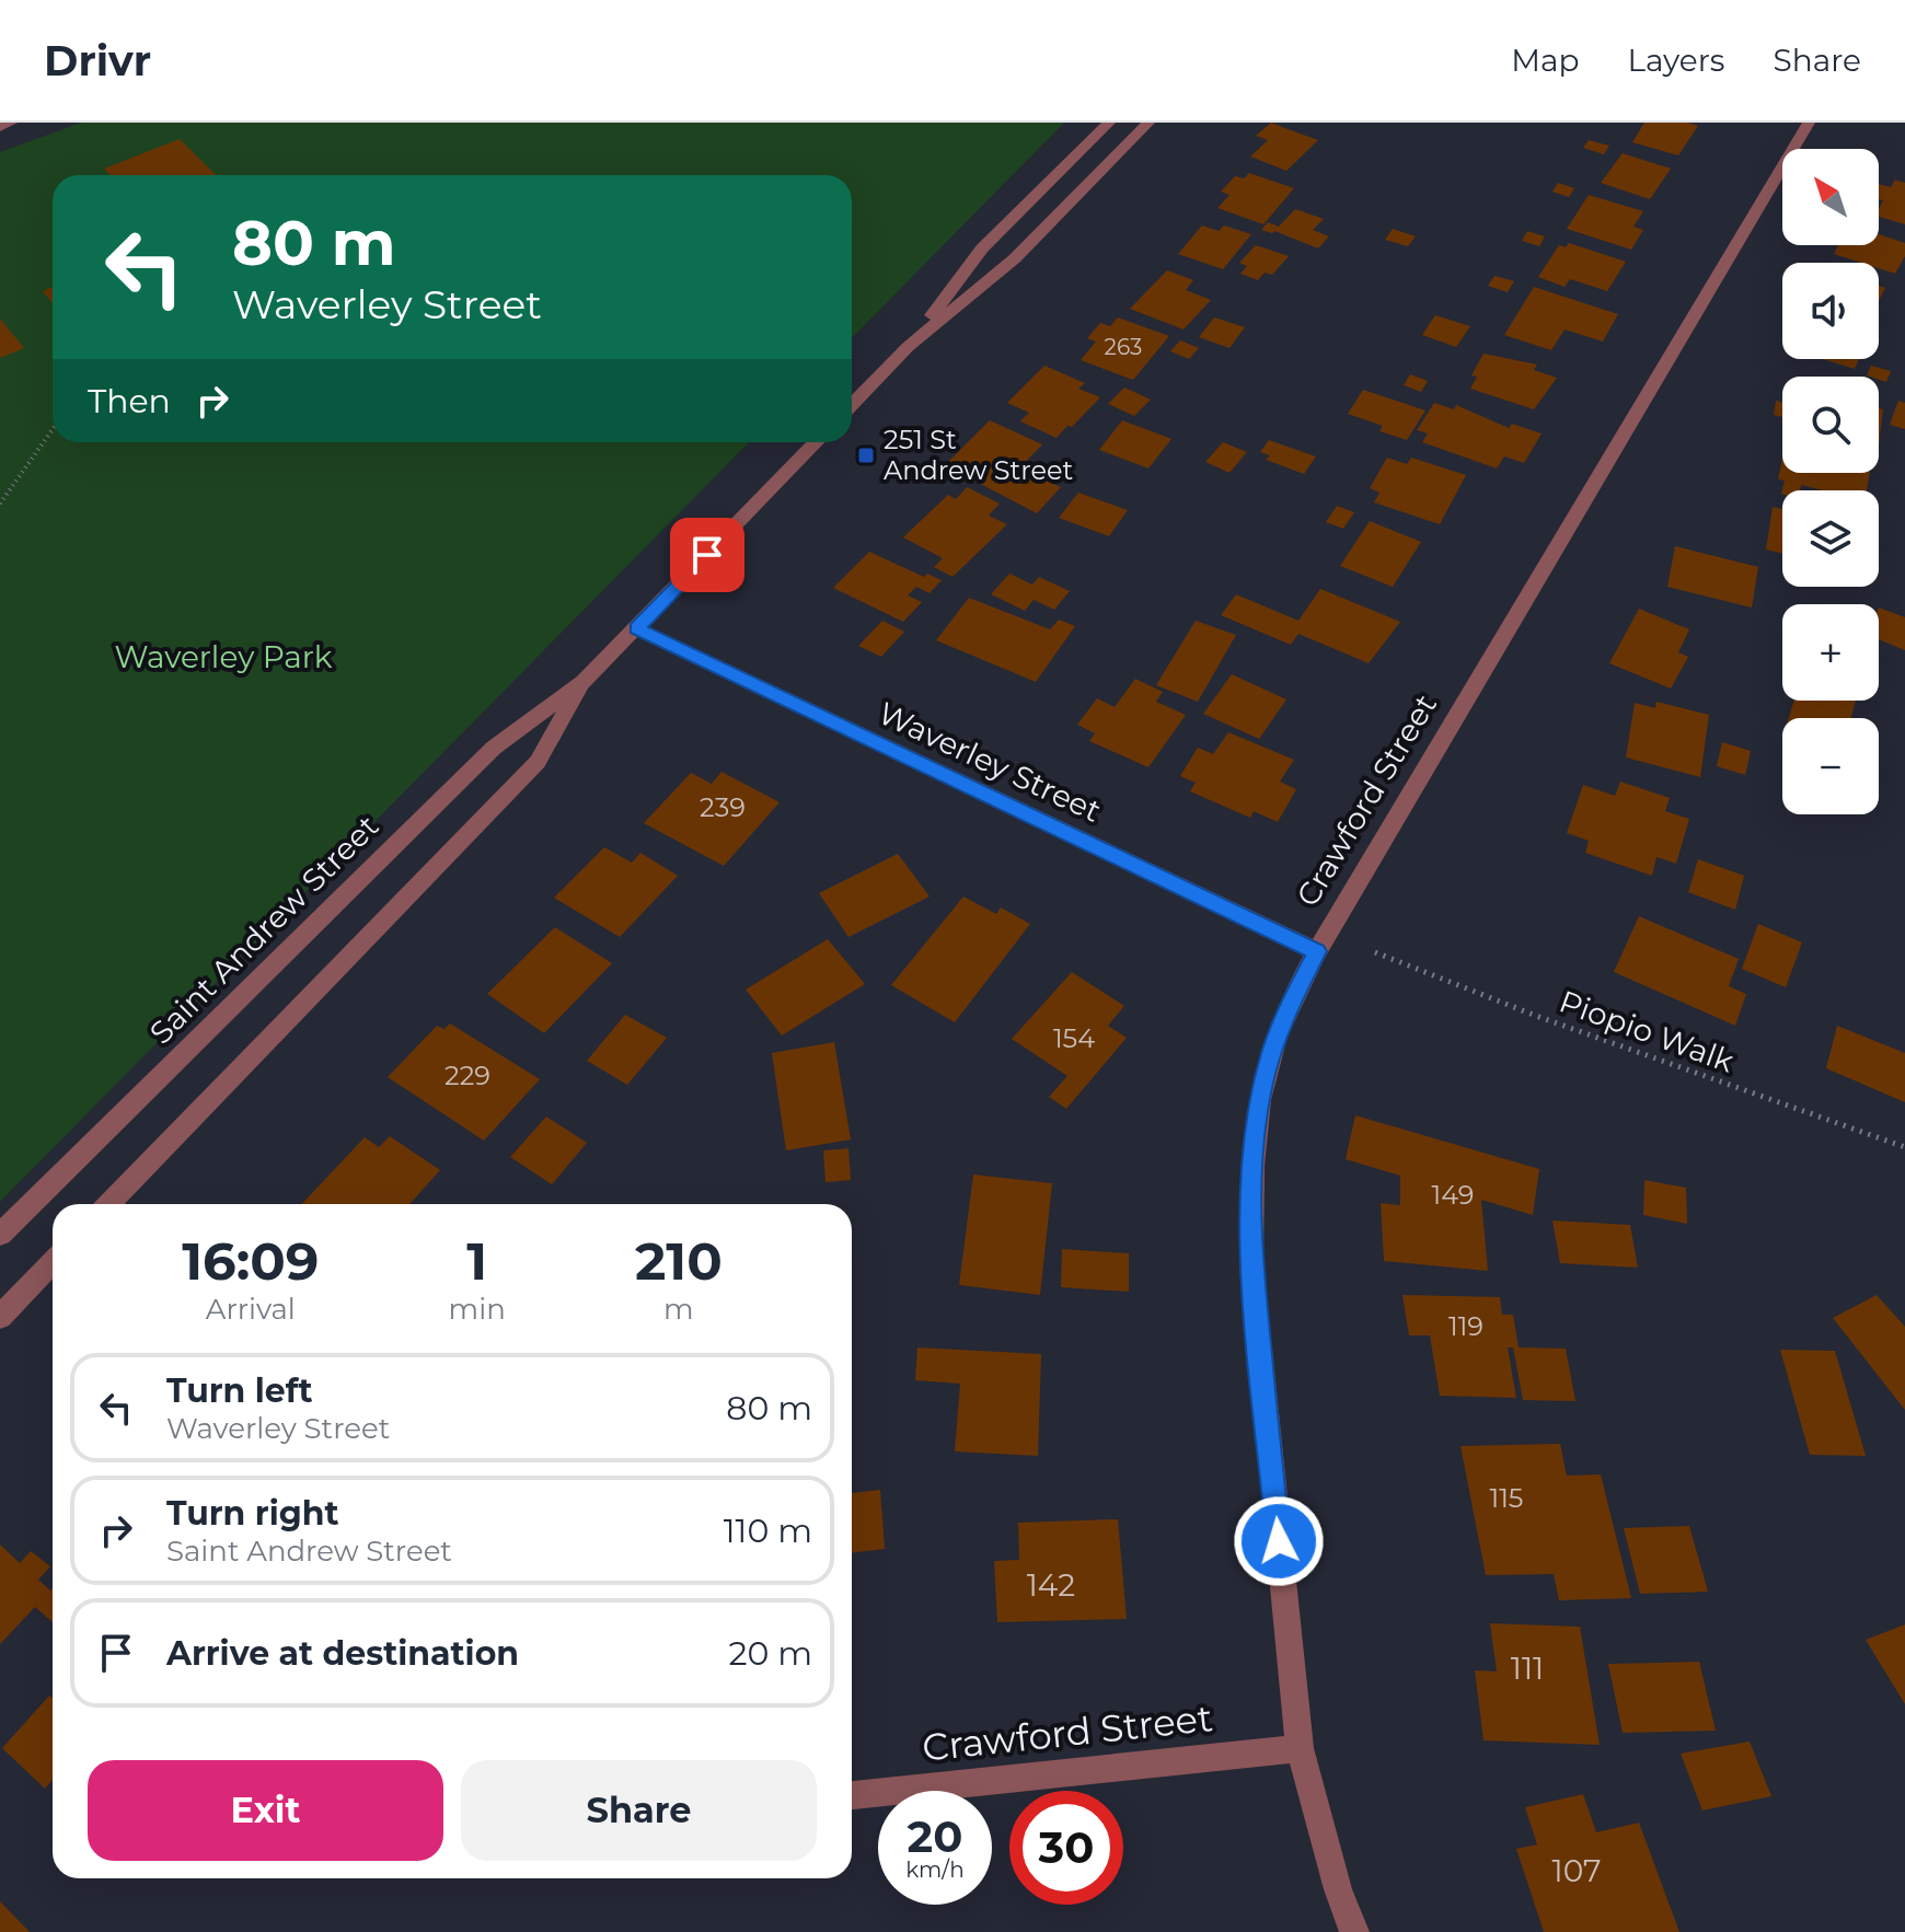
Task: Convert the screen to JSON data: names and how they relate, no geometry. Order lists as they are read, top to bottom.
{
  "streets": {
    "street": ["Waverley Street", "Crawford Street", "Saint Andrew Street"],
    "path": ["Piopio Walk"]
  },
  "crossings": [
    ["Waverley Street", "Crawford Street"],
    ["Waverley Street", "Saint Andrew Street"]
  ],
  "parks": ["Waverley Park"],
  "places": {
    "transit": ["251 St Andrew Street"]
  },
  "house_numbers": [
    "263",
    "239",
    "154",
    "229",
    "149",
    "119",
    "115",
    "142",
    "111",
    "107"
  ],
  "north": "top left",
  "page": {
    "header": "Drivr",
    "nav": ["Map", "Layers", "Share"],
    "map_buttons": ["+", "−"],
    "turn": ["80 m", "Waverley Street"],
    "then": "Then",
    "eta": [
      "16:09",
      "Arrival",
      "1",
      "min",
      "210",
      "m"
    ],
    "list": [
      {
        "name": "Turn left",
        "note": "Waverley Street",
        "value": "80 m"
      },
      {
        "name": "Turn right",
        "note": "Saint Andrew Street",
        "value": "110 m"
      },
      {
        "name": "Arrive at destination",
        "value": "20 m"
      }
    ],
    "buttons": ["Exit", "Share"],
    "speed": "20 km/h",
    "limit": "30"
  }
}
